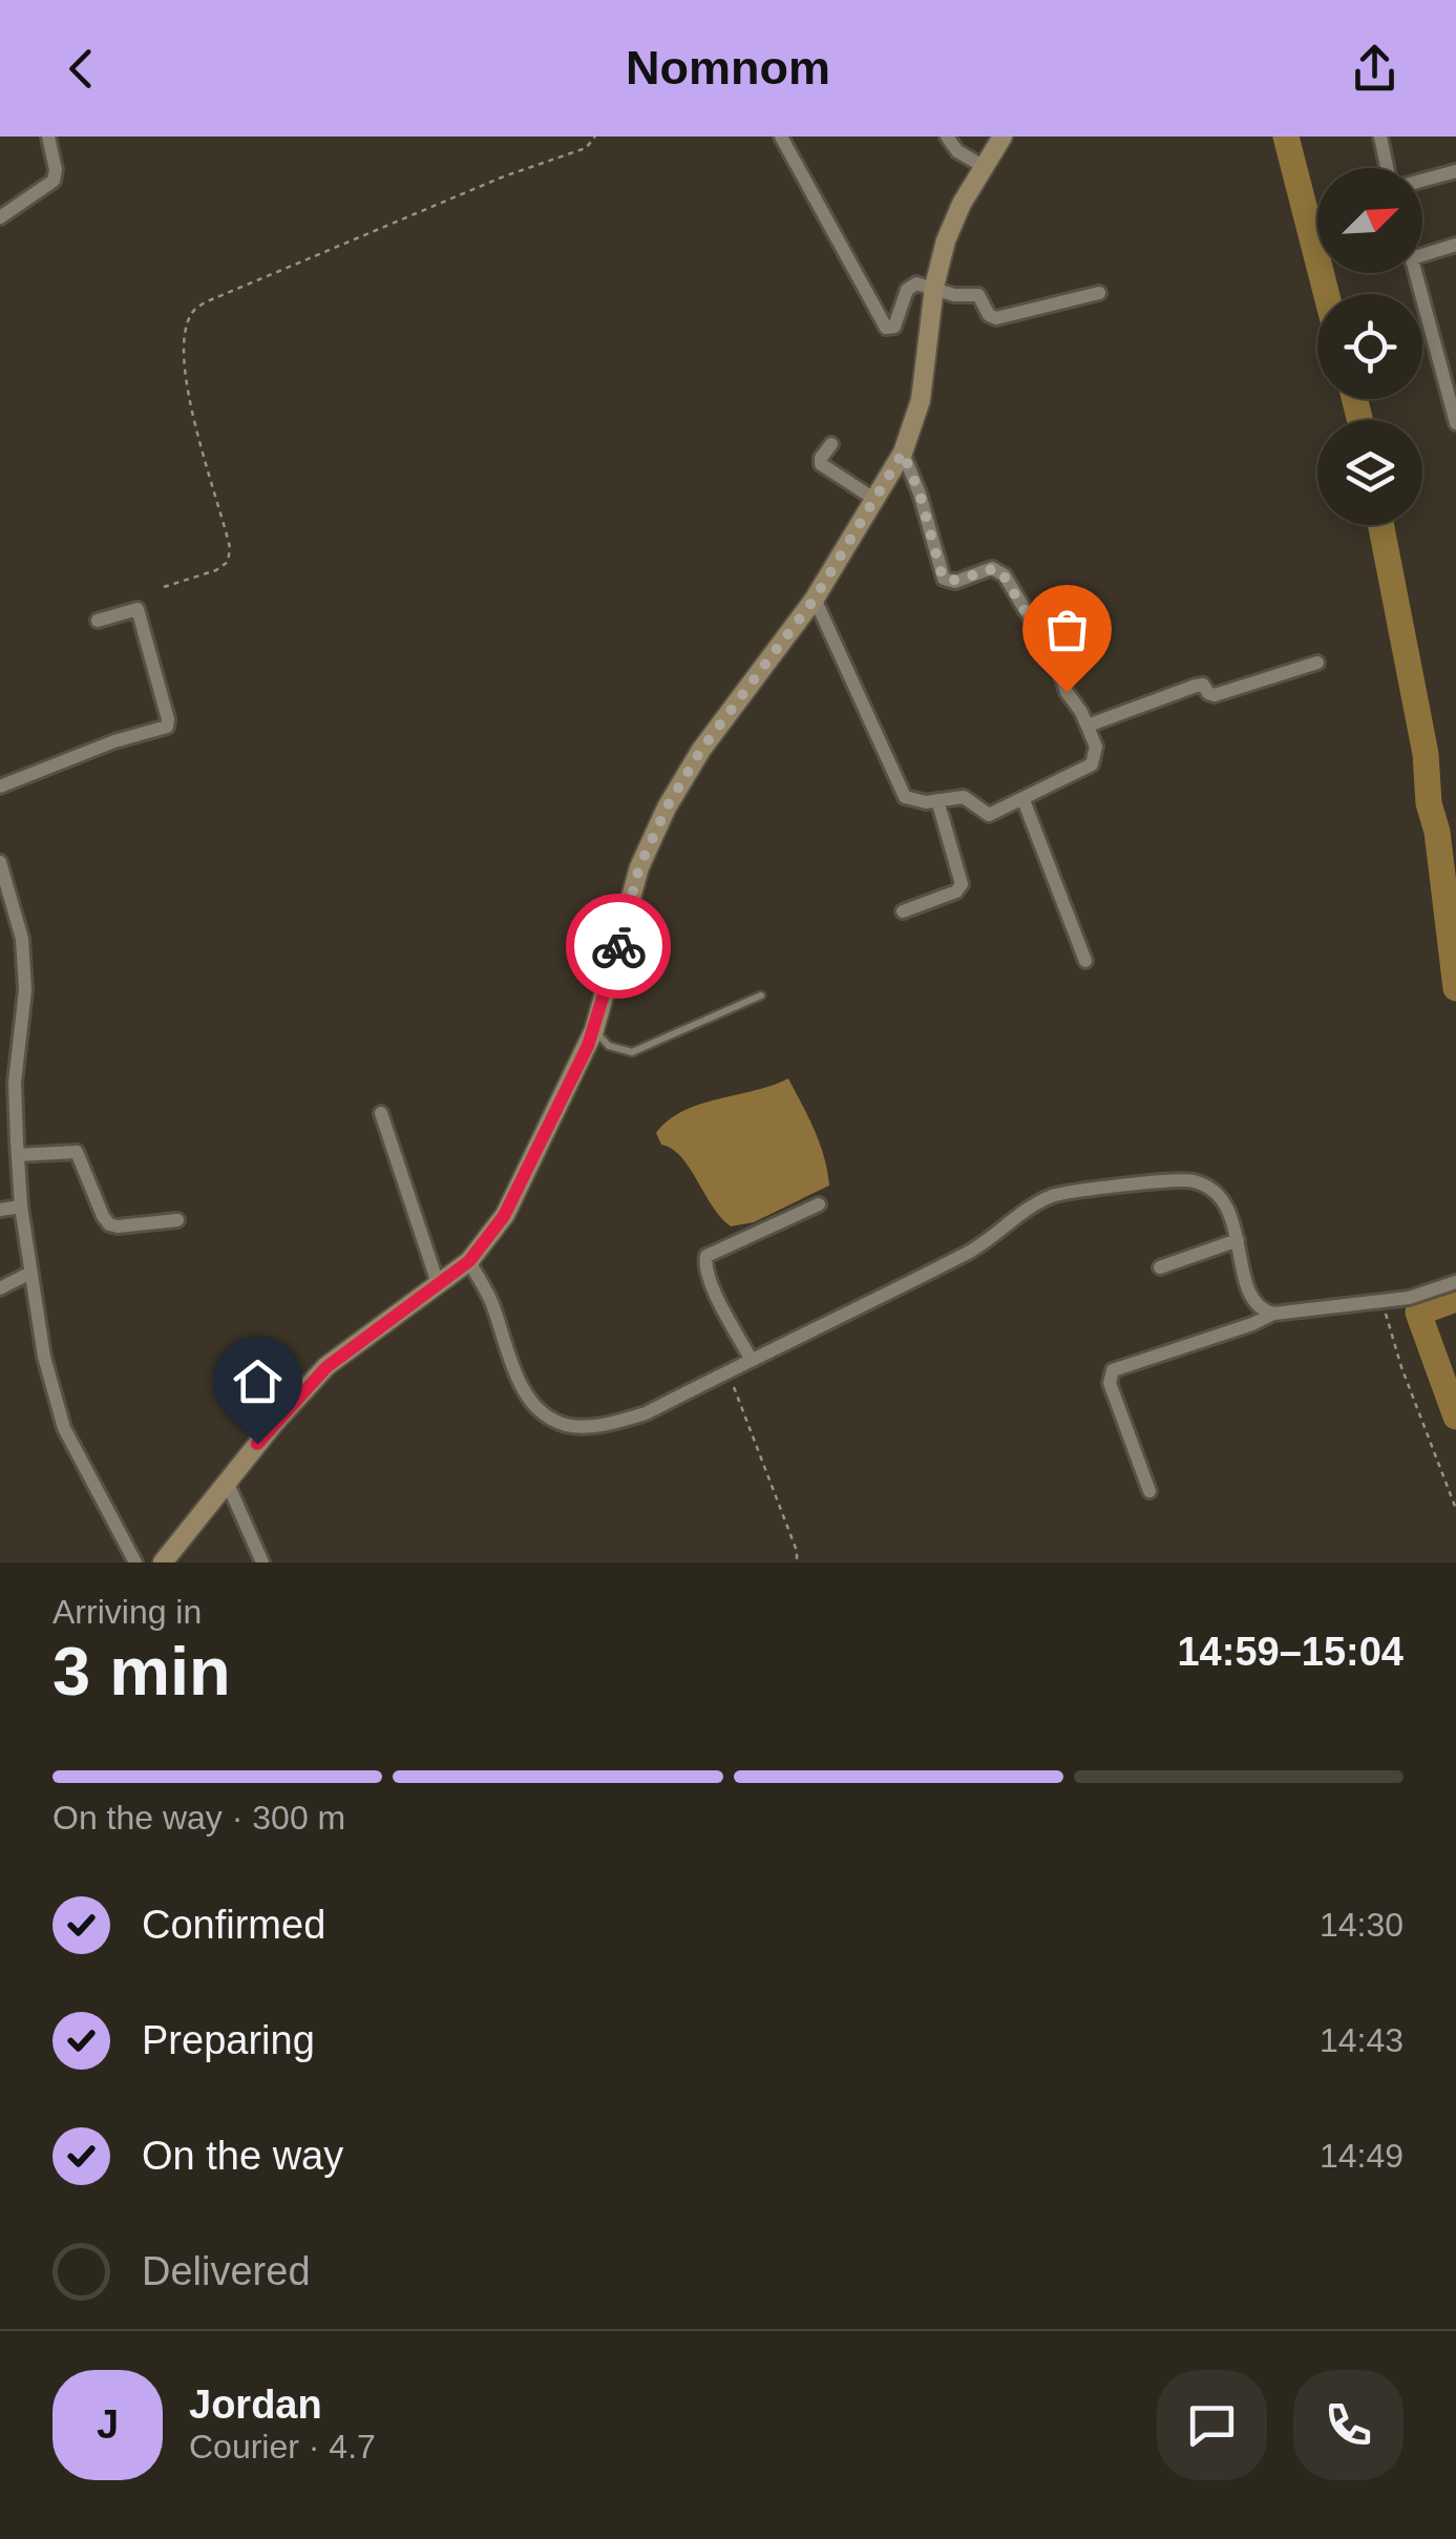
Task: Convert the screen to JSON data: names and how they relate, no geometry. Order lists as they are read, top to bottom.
{
  "north": "top right",
  "page": {
    "header": "Nomnom",
    "heading": ["3 min", "Arriving in", "14:59–15:04"],
    "panel": ["Jordan", "Courier · 4.7"],
    "bar": "On the way · 300 m",
    "list": [
      ["Confirmed", "14:30"],
      ["Preparing", "14:43"],
      ["On the way", "14:49"],
      "Delivered"
    ],
    "round": "J"
  }
}
